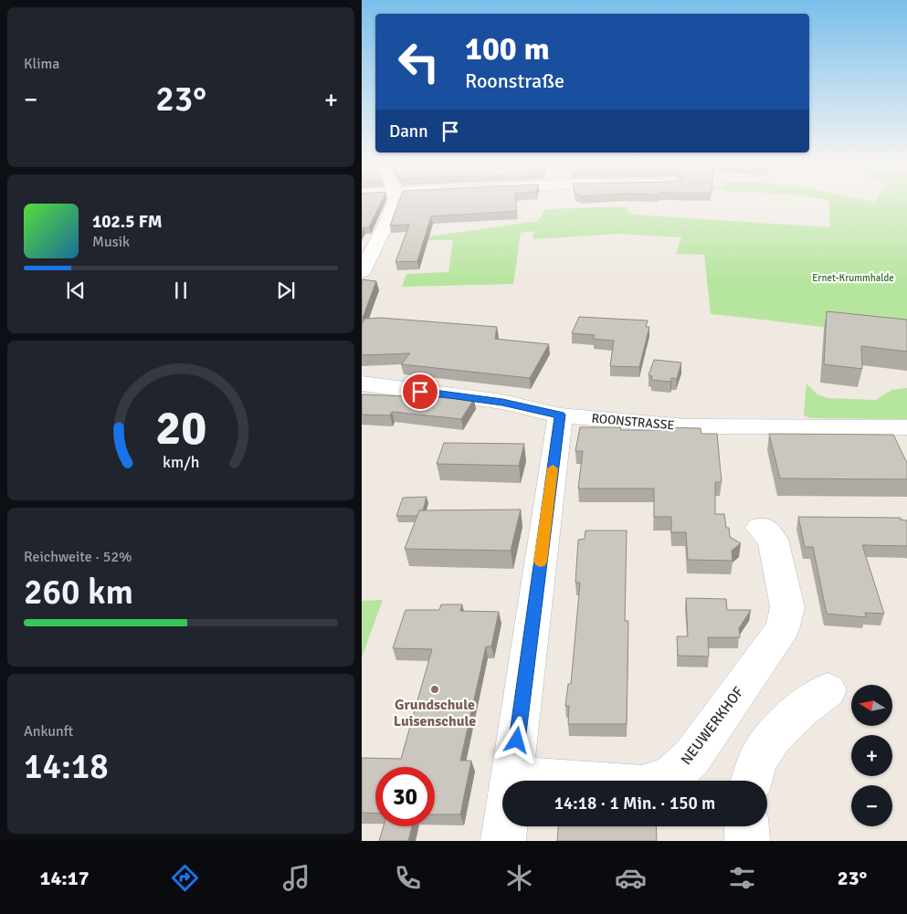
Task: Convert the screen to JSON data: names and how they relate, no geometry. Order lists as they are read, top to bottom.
{
  "streets": {
    "street": ["ROONSTRASSE", "NEUWERKHOF"]
  },
  "parks": ["Ernet-Krummhalde"],
  "places": ["Grundschule Luisenschule"],
  "north": "left",
  "page": {
    "tile": [
      "Klima",
      ["Reichweite · 52%", "260 km"],
      ["Ankunft", "14:18"]
    ],
    "turn": ["100 m", "Roonstraße"],
    "heat": ["−", "23°", "+"],
    "then": "Dann",
    "song": ["102.5 FM", "Musik"],
    "map_buttons": ["+", "−"],
    "limit": "30",
    "trip": "14:18 · 1 Min. · 150 m",
    "tabs": ["14:17", "23°"],
    "gauge": ["20", "km/h"]
  }
}
